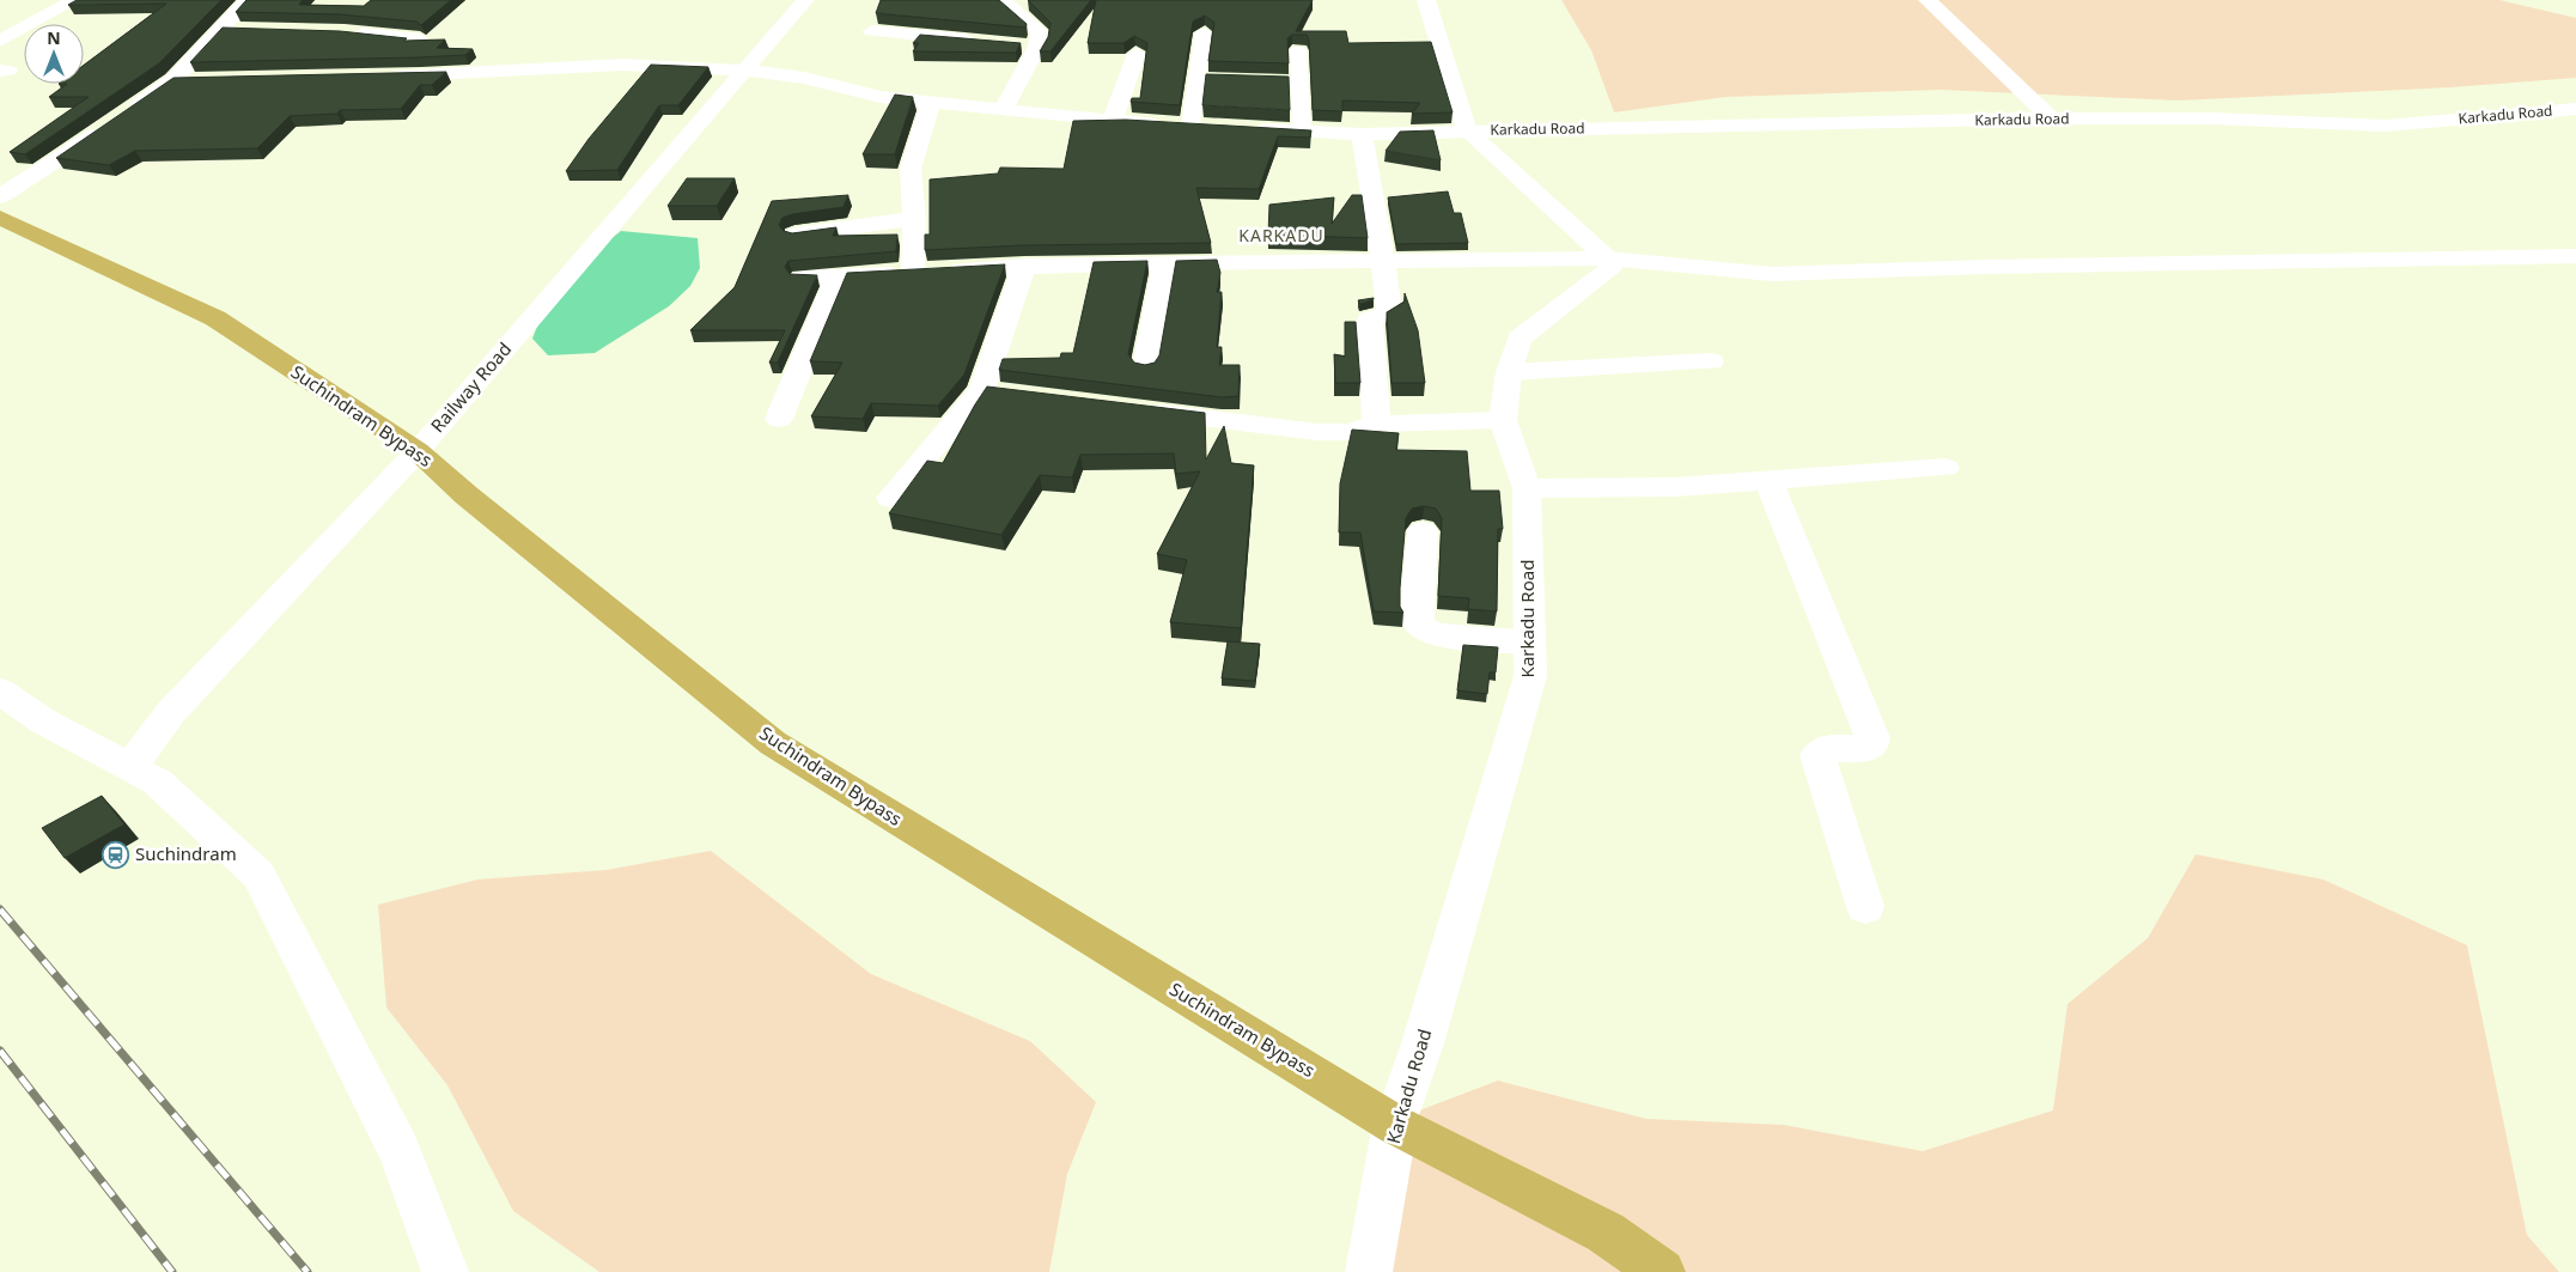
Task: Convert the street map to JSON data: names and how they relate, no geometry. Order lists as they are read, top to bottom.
{
  "streets": {
    "highway": ["Suchindram Bypass"],
    "street": ["Karkadu Road", "Railway Road"]
  },
  "crossings": [
    ["Karkadu Road", "Suchindram Bypass"],
    ["Railway Road", "Suchindram Bypass"]
  ],
  "districts": ["KARKADU"],
  "places": {
    "station": ["Suchindram"]
  },
  "north": "top"
}
